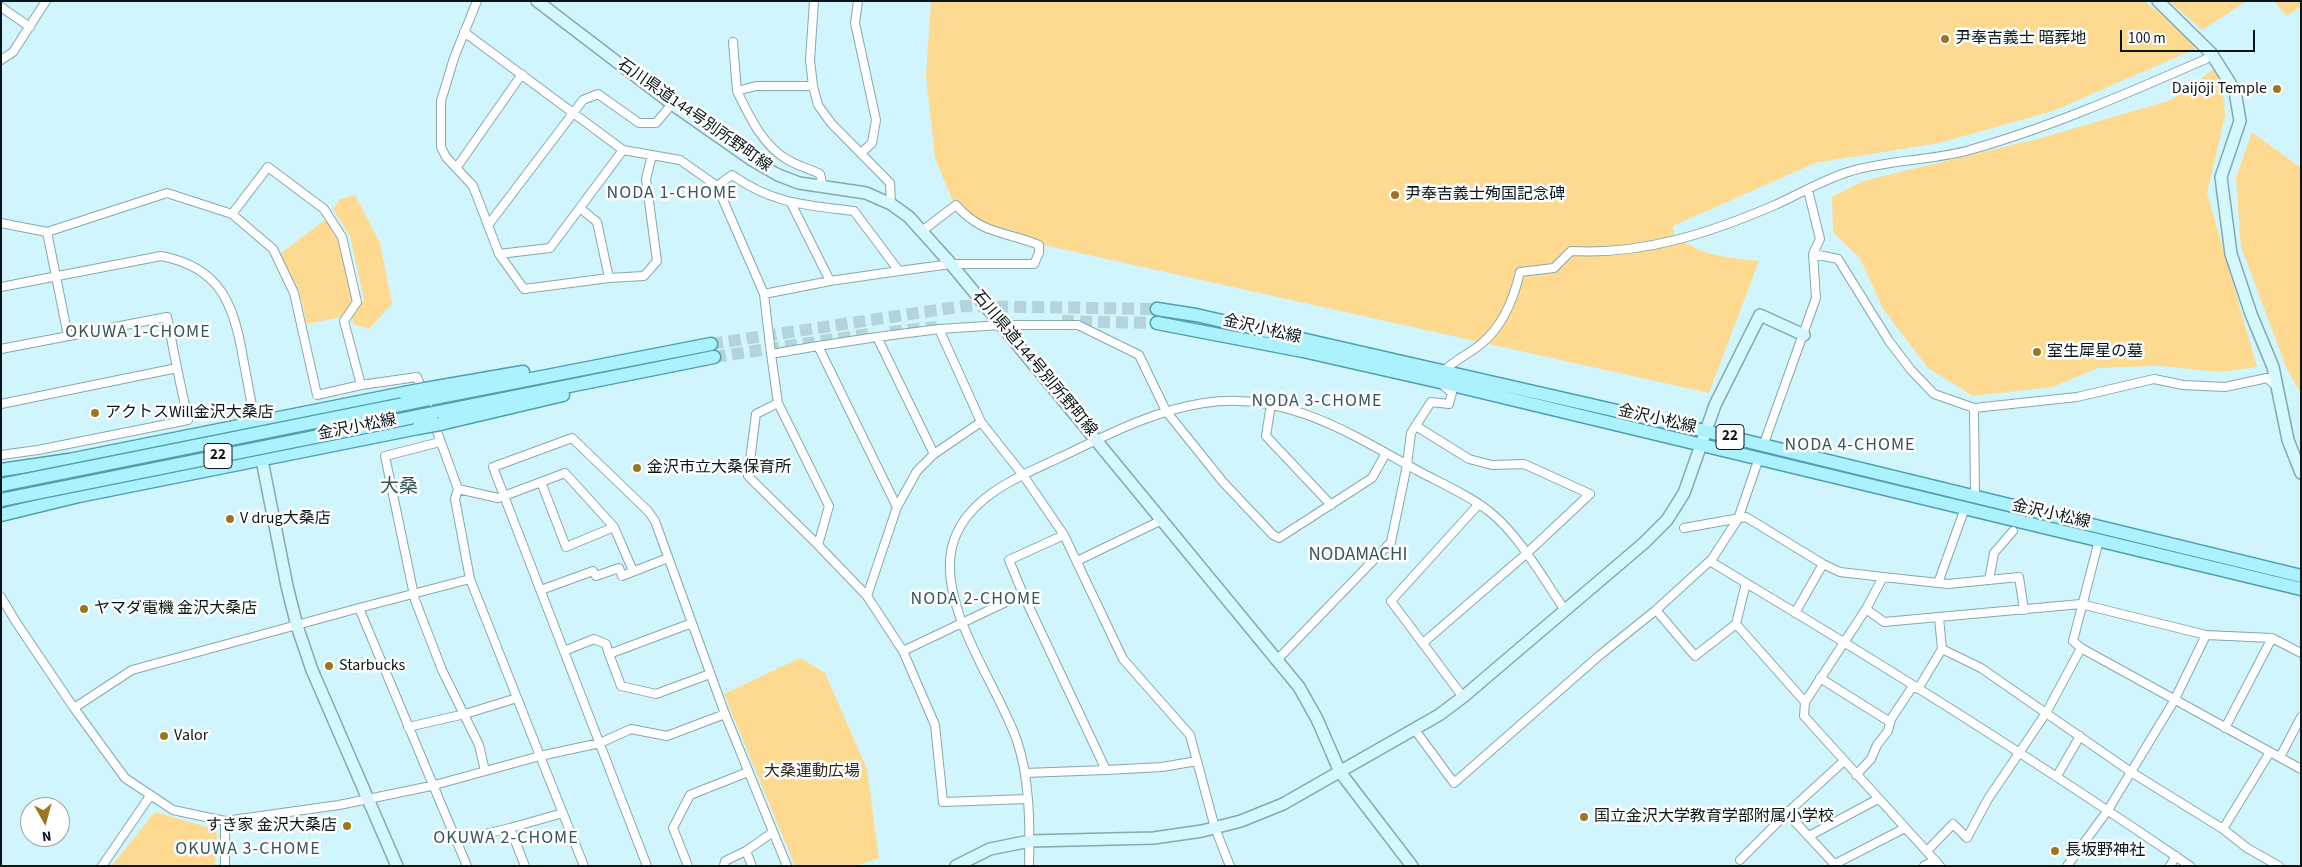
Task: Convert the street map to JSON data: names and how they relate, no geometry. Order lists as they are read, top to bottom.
{
  "streets": {
    "main road": ["金沢小松線", "22"],
    "street": ["石川県道144号別所野町線"]
  },
  "crossings": [
    ["金沢小松線", "22"]
  ],
  "districts": [
    "NODA 1-CHOME",
    "OKUWA 1-CHOME",
    "NODA 3-CHOME",
    "NODA 4-CHOME",
    "大桑",
    "NODAMACHI",
    "NODA 2-CHOME",
    "OKUWA 2-CHOME",
    "OKUWA 3-CHOME"
  ],
  "parks": ["大桑運動広場"],
  "places": [
    "尹奉吉義士 暗葬地",
    "Daijōji Temple",
    "尹奉吉義士殉国記念碑",
    "室生犀星の墓",
    "アクトスWill金沢大桑店",
    "金沢市立大桑保育所",
    "V drug大桑店",
    "ヤマダ電機 金沢大桑店",
    "Starbucks",
    "Valor",
    "国立金沢大学教育学部附属小学校",
    "すき家 金沢大桑店",
    "長坂野神社"
  ],
  "scale_bar": "100 m",
  "north": "bottom"
}
